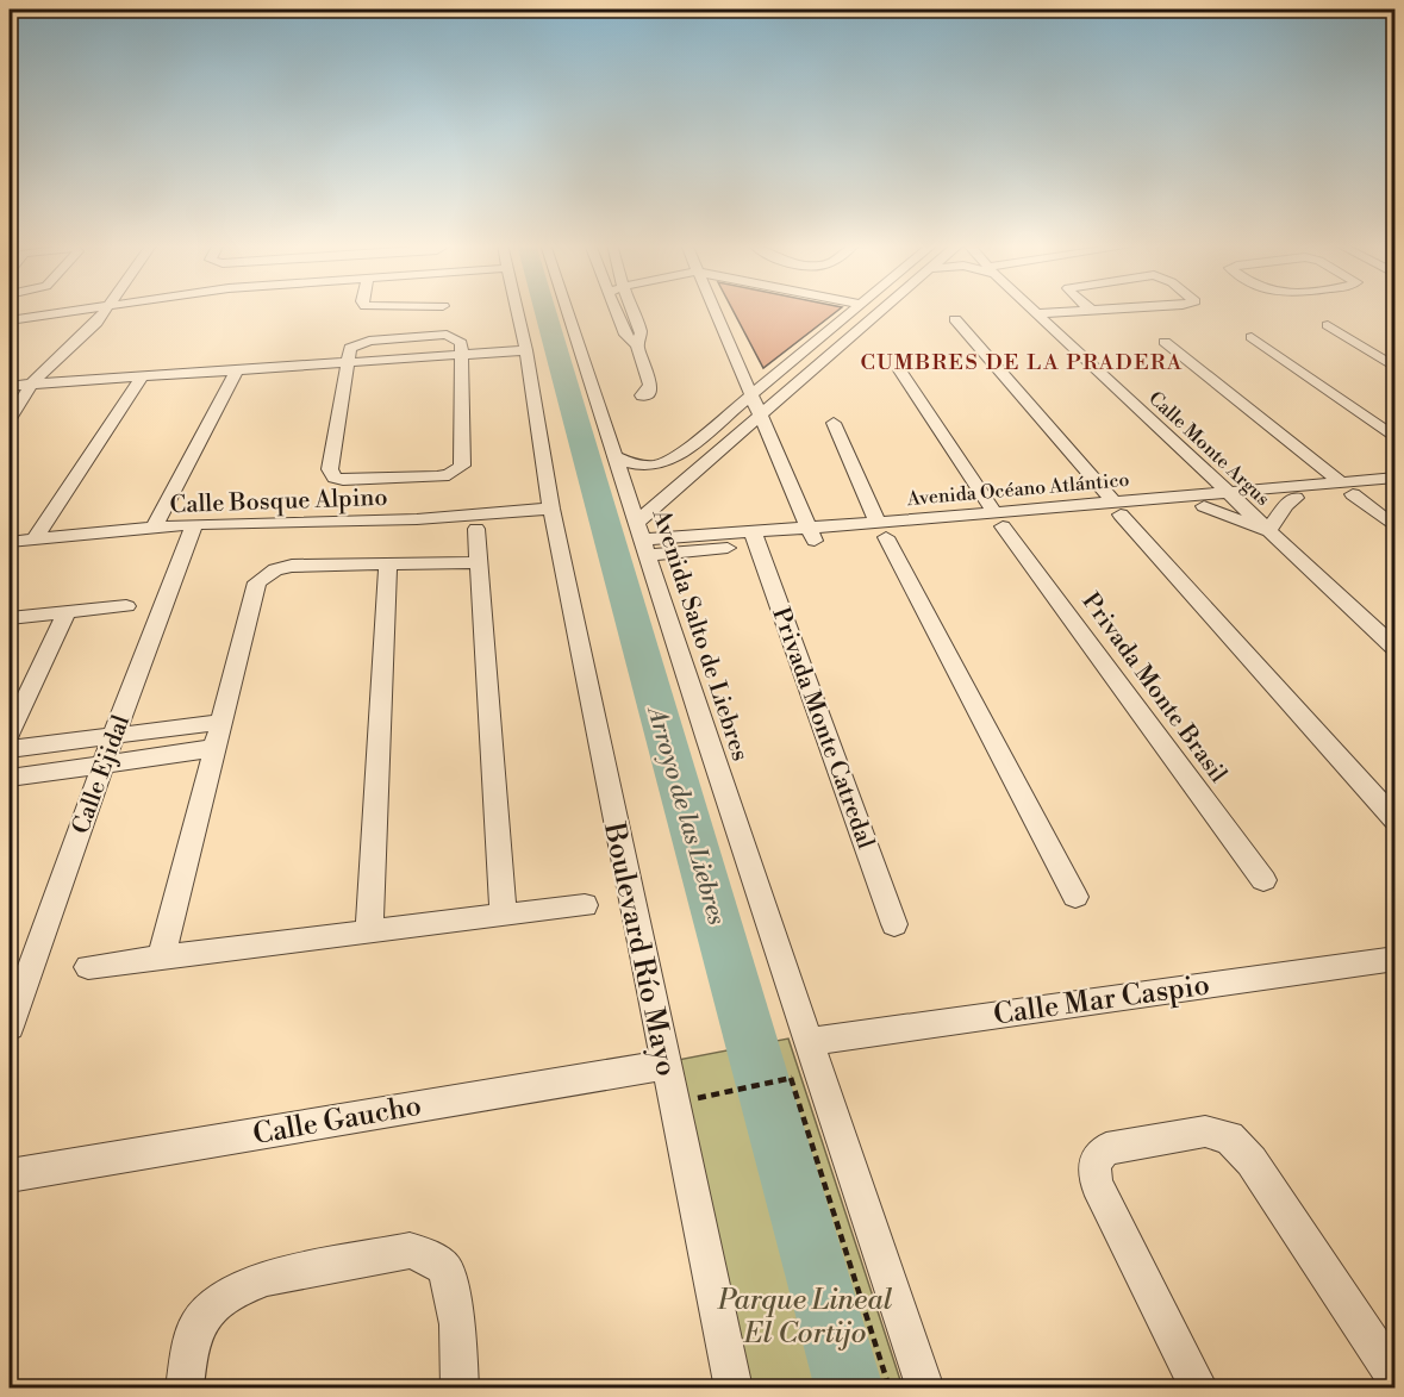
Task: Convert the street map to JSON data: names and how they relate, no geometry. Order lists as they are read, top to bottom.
{
  "streets": {
    "street": [
      "Calle Monte Argus",
      "Avenida Océano Atlántico",
      "Calle Bosque Alpino",
      "Avenida Salto de Liebres",
      "Privada Monte Brasil",
      "Privada Monte Catredal",
      "Calle Ejidal",
      "Boulevard Río Mayo",
      "Calle Mar Caspio",
      "Calle Gaucho"
    ]
  },
  "crossings": [
    ["Calle Monte Argus", "Avenida Océano Atlántico"],
    ["Avenida Océano Atlántico", "Avenida Salto de Liebres"],
    ["Avenida Océano Atlántico", "Privada Monte Brasil"],
    ["Avenida Océano Atlántico", "Privada Monte Catredal"],
    ["Calle Bosque Alpino", "Calle Ejidal"],
    ["Calle Bosque Alpino", "Boulevard Río Mayo"],
    ["Avenida Salto de Liebres", "Calle Mar Caspio"],
    ["Boulevard Río Mayo", "Calle Gaucho"]
  ],
  "districts": ["CUMBRES DE LA PRADERA"],
  "water": ["Arroyo de las Liebres"],
  "parks": ["Parque Lineal El Cortijo"]
}
